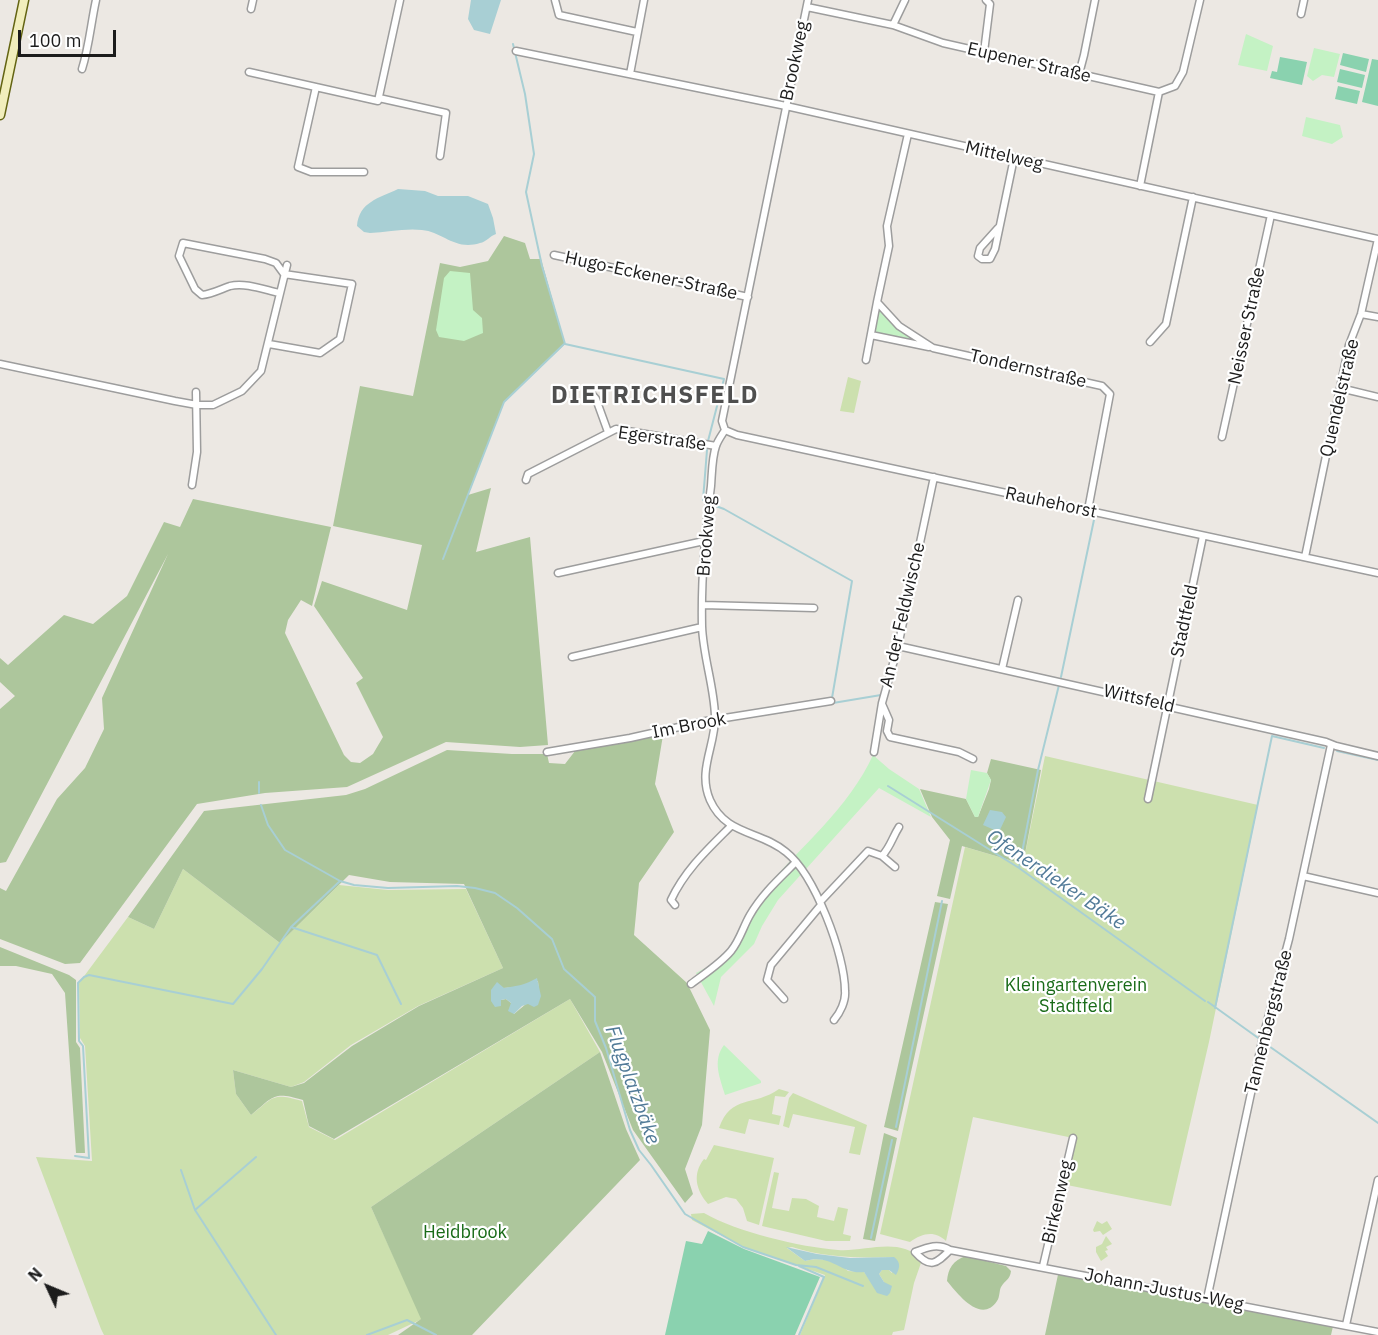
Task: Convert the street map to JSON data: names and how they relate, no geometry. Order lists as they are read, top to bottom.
{
  "streets": {
    "street": [
      "Brookweg",
      "Eupener Straße",
      "Mittelweg",
      "Hugo-Eckener-Straße",
      "Neisser Straße",
      "Tondernstraße",
      "Quendelstraße",
      "Egerstraße",
      "Rauhehorst",
      "An der Feldwische",
      "Stadtfeld",
      "Wittsfeld",
      "Im Brook",
      "Tannenbergstraße",
      "Birkenweg",
      "Johann-Justus-Weg"
    ]
  },
  "crossings": [
    ["Brookweg", "Eupener Straße"],
    ["Brookweg", "Mittelweg"],
    ["Brookweg", "Hugo-Eckener-Straße"],
    ["Brookweg", "Egerstraße"],
    ["Brookweg", "Rauhehorst"],
    ["Brookweg", "Im Brook"],
    ["Mittelweg", "Neisser Straße"],
    ["Mittelweg", "Quendelstraße"],
    ["Tondernstraße", "Rauhehorst"],
    ["Quendelstraße", "Rauhehorst"],
    ["Rauhehorst", "An der Feldwische"],
    ["Rauhehorst", "Stadtfeld"],
    ["An der Feldwische", "Wittsfeld"],
    ["Stadtfeld", "Wittsfeld"],
    ["Wittsfeld", "Tannenbergstraße"],
    ["Tannenbergstraße", "Johann-Justus-Weg"],
    ["Birkenweg", "Johann-Justus-Weg"]
  ],
  "districts": ["DIETRICHSFELD"],
  "water": ["Ofenerdieker Bäke", "Flugplatzbäke"],
  "parks": ["Kleingartenverein Stadtfeld", "Heidbrook"],
  "scale_bar": "100 m",
  "north": "top left"
}
